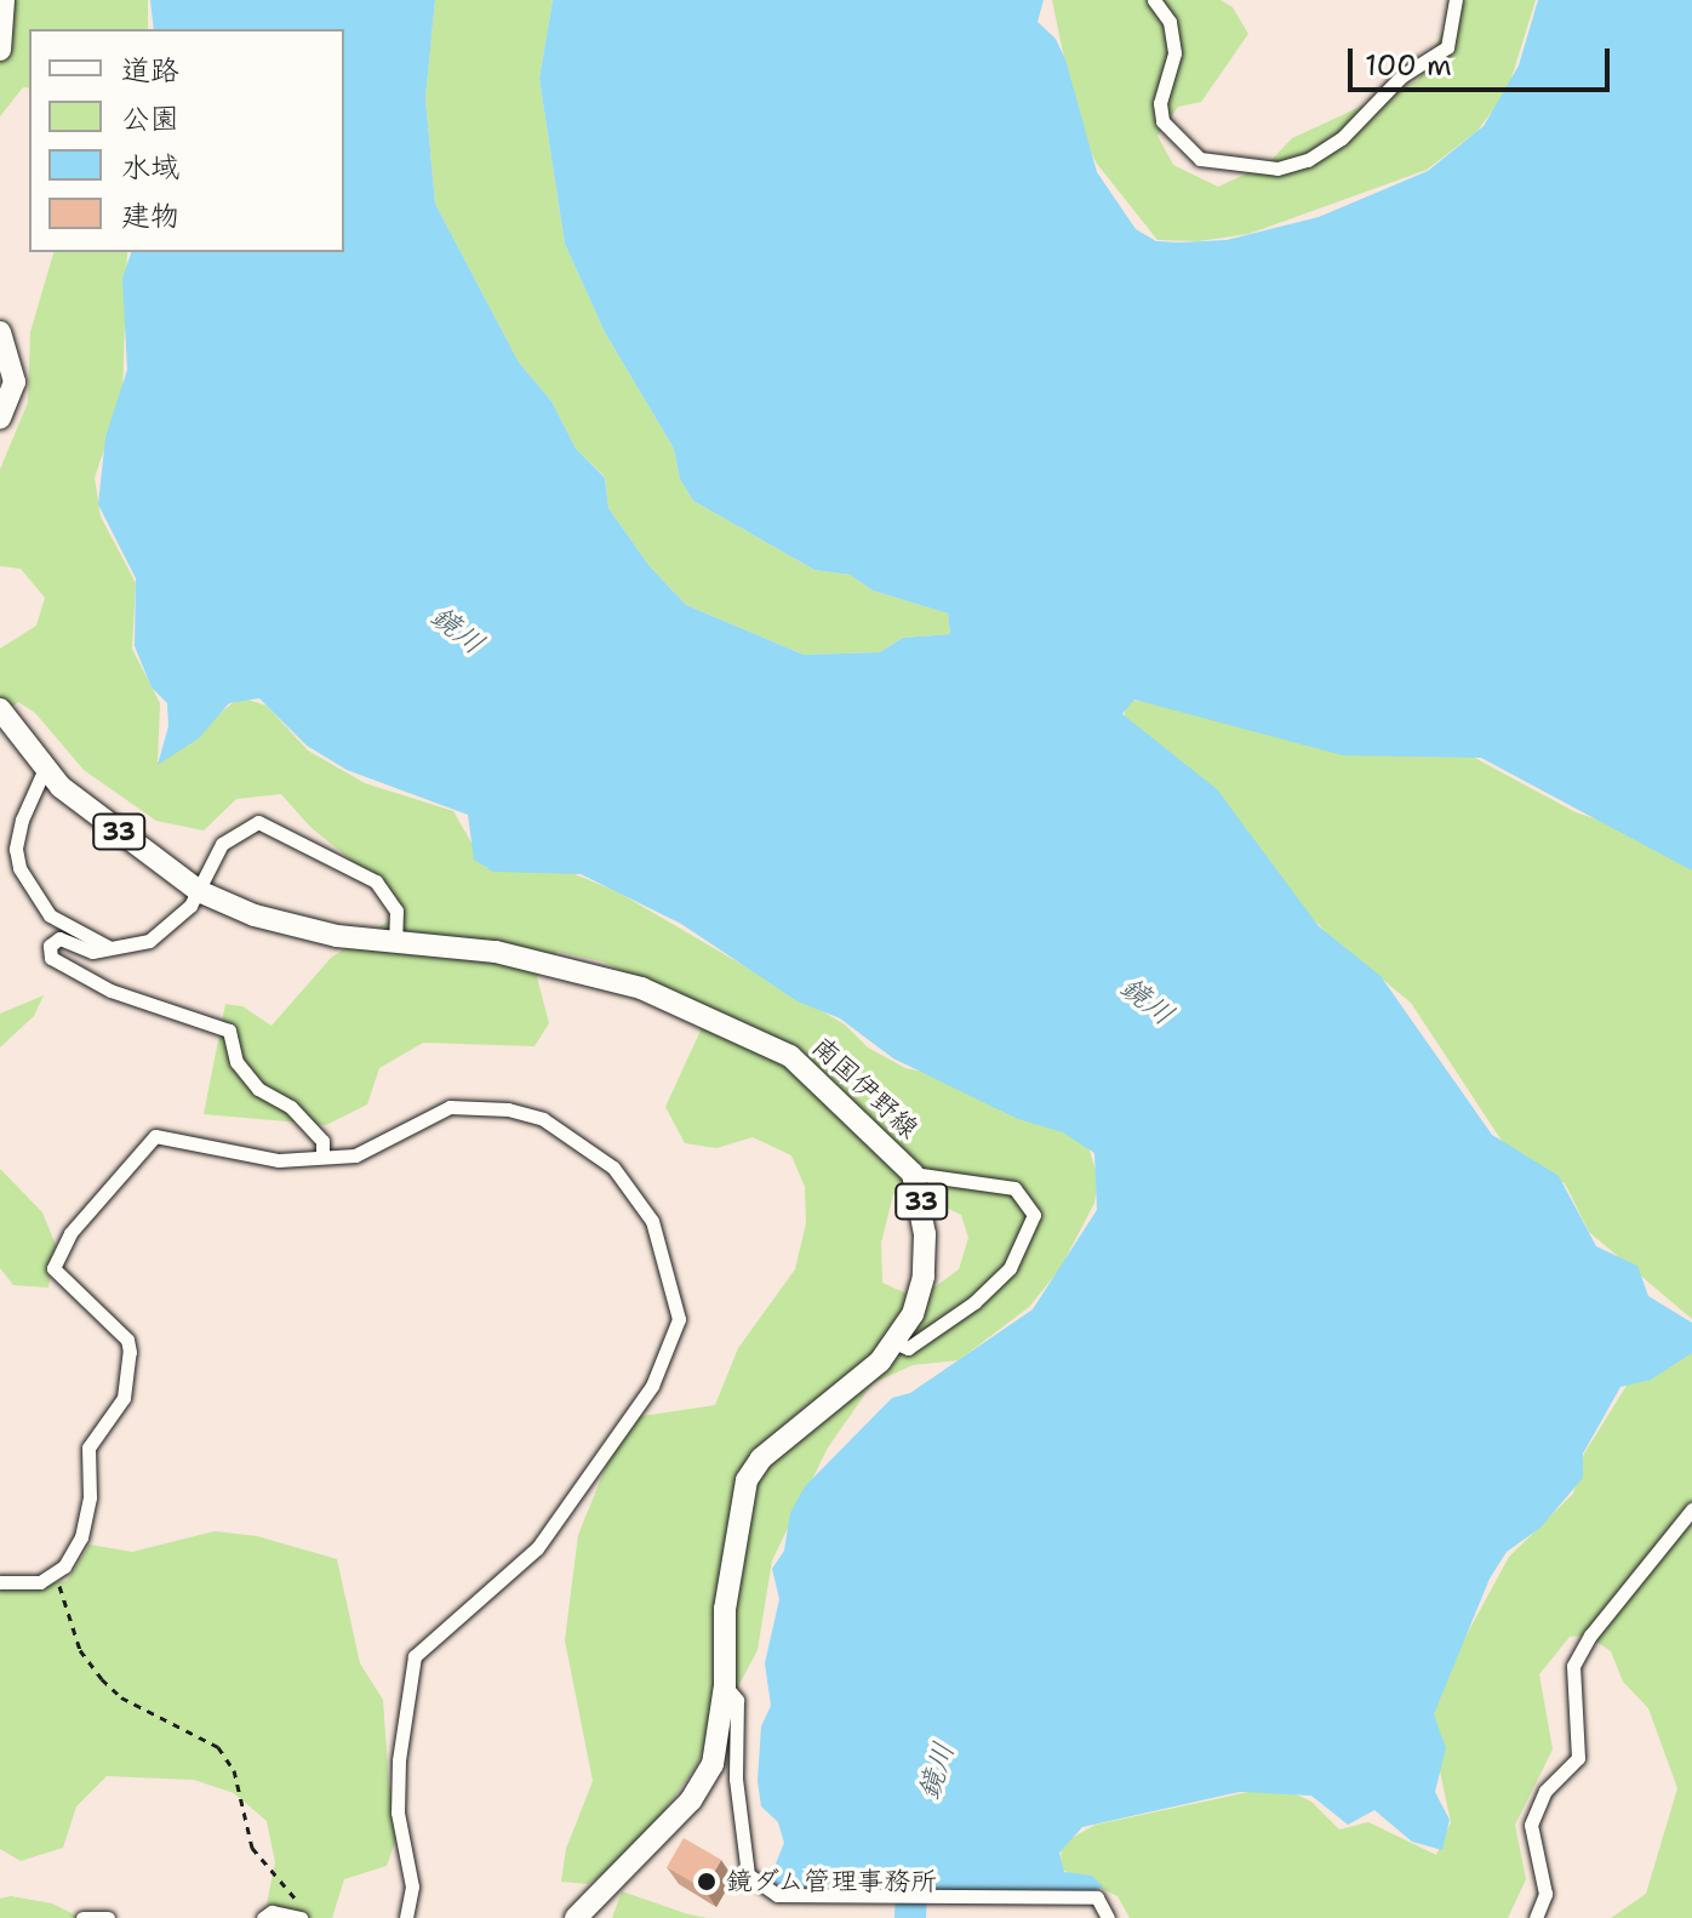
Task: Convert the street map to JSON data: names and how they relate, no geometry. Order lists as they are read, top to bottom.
{
  "streets": {
    "main road": ["33", "南国伊野線"]
  },
  "water": ["鏡川"],
  "places": ["鏡ダム管理事務所"],
  "legend": [
    "道路",
    "公園",
    "水域",
    "建物"
  ],
  "scale_bar": "100 m"
}
